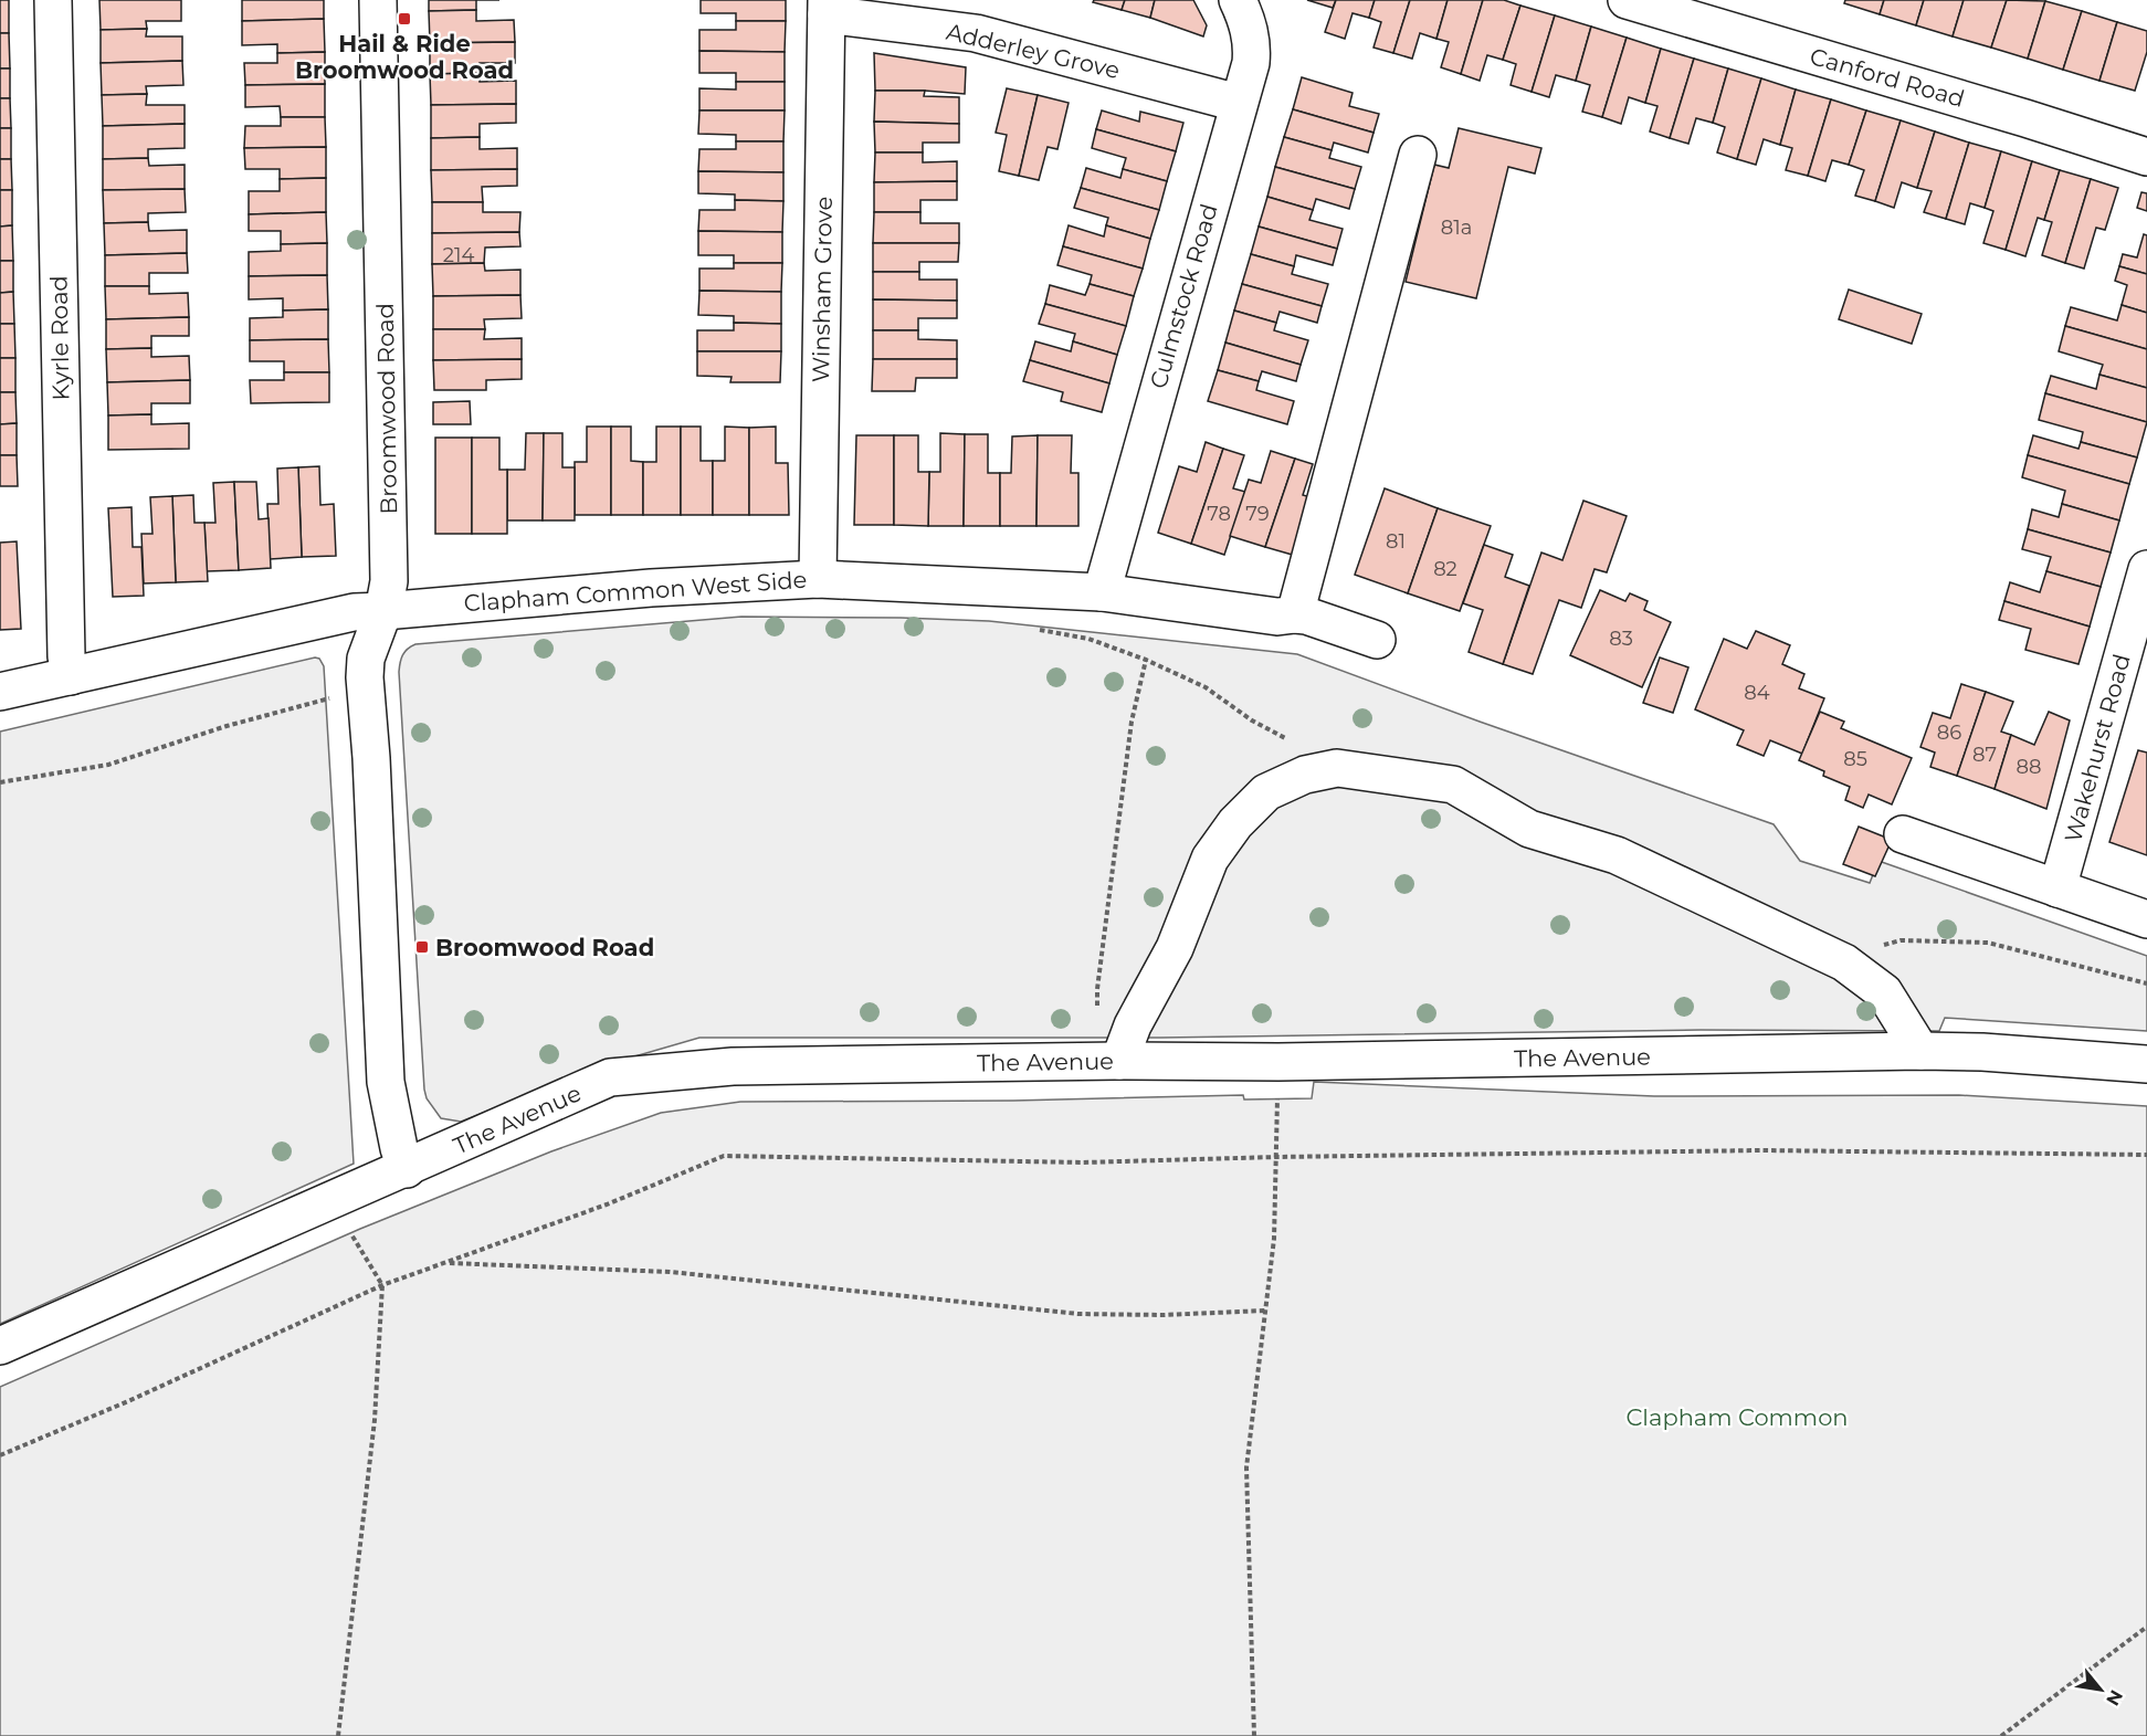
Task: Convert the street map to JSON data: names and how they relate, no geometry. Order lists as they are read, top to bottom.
{
  "streets": {
    "main road": [
      "Adderley Grove",
      "Canford Road",
      "Winsham Grove",
      "Culmstock Road",
      "Kyrle Road",
      "Broomwood Road",
      "Clapham Common West Side",
      "Wakehurst Road",
      "The Avenue"
    ]
  },
  "crossings": [
    ["Adderley Grove", "Winsham Grove"],
    ["Adderley Grove", "Culmstock Road"],
    ["Winsham Grove", "Clapham Common West Side"],
    ["Culmstock Road", "Clapham Common West Side"],
    ["Kyrle Road", "Clapham Common West Side"],
    ["Broomwood Road", "Clapham Common West Side"],
    ["Broomwood Road", "The Avenue"]
  ],
  "parks": ["Clapham Common"],
  "places": {
    "transit": ["Hail & Ride Broomwood Road", "Broomwood Road"]
  },
  "house_numbers": [
    "81a",
    "214",
    "78",
    "79",
    "81",
    "82",
    "83",
    "84",
    "86",
    "87",
    "85",
    "88"
  ],
  "north": "bottom right"
}
